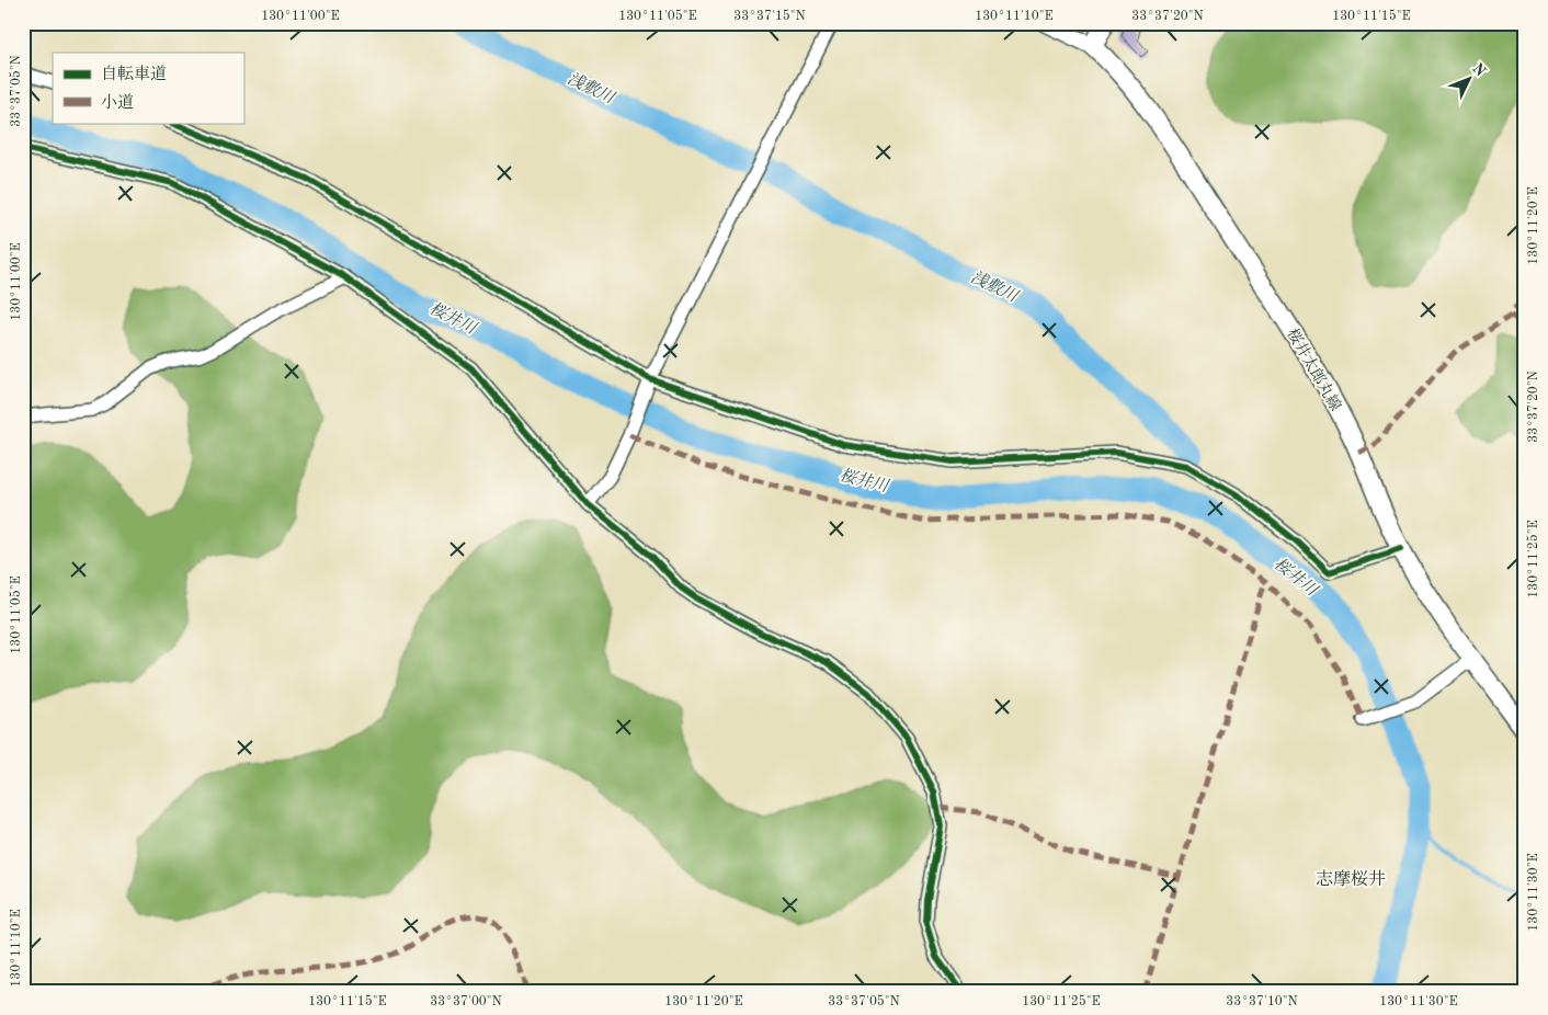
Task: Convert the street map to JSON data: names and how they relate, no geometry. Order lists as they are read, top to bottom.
{
  "streets": {
    "main road": ["桜井太郎丸線"]
  },
  "districts": ["志摩桜井"],
  "water": ["浅敷川", "桜井川"],
  "legend": ["自転車道", "小道"],
  "north": "top right",
  "coordinates": [
    "130°11'00\"E",
    "130°11'05\"E",
    "33°37'15\"N",
    "130°11'10\"E",
    "33°37'20\"N",
    "130°11'15\"E",
    "33°37'05\"N",
    "130°11'20\"E",
    "130°11'25\"E",
    "130°11'30\"E",
    "33°37'00\"N",
    "33°37'10\"N"
  ]
}
